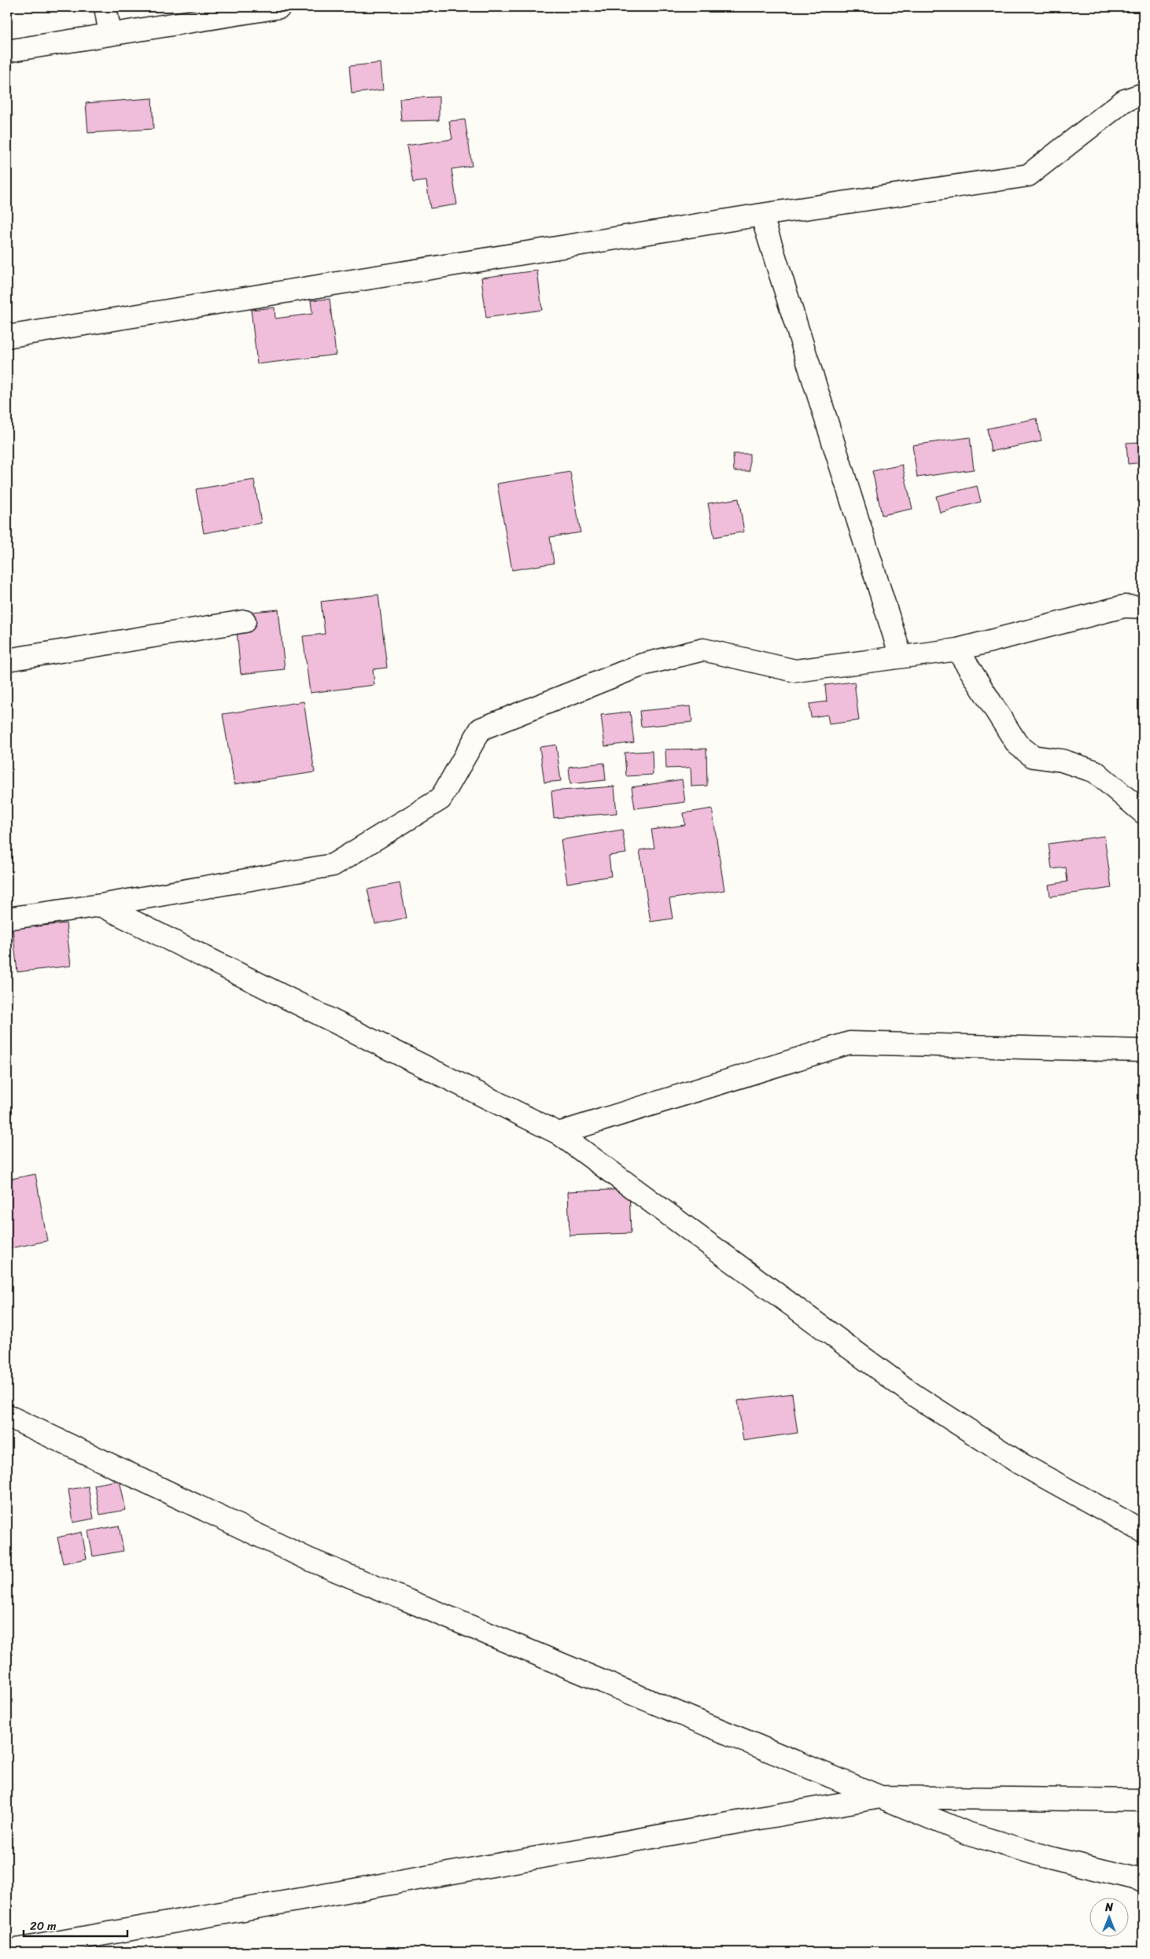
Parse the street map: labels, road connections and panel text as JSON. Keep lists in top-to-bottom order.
{
  "scale_bar": "20 m",
  "north": "top"
}
